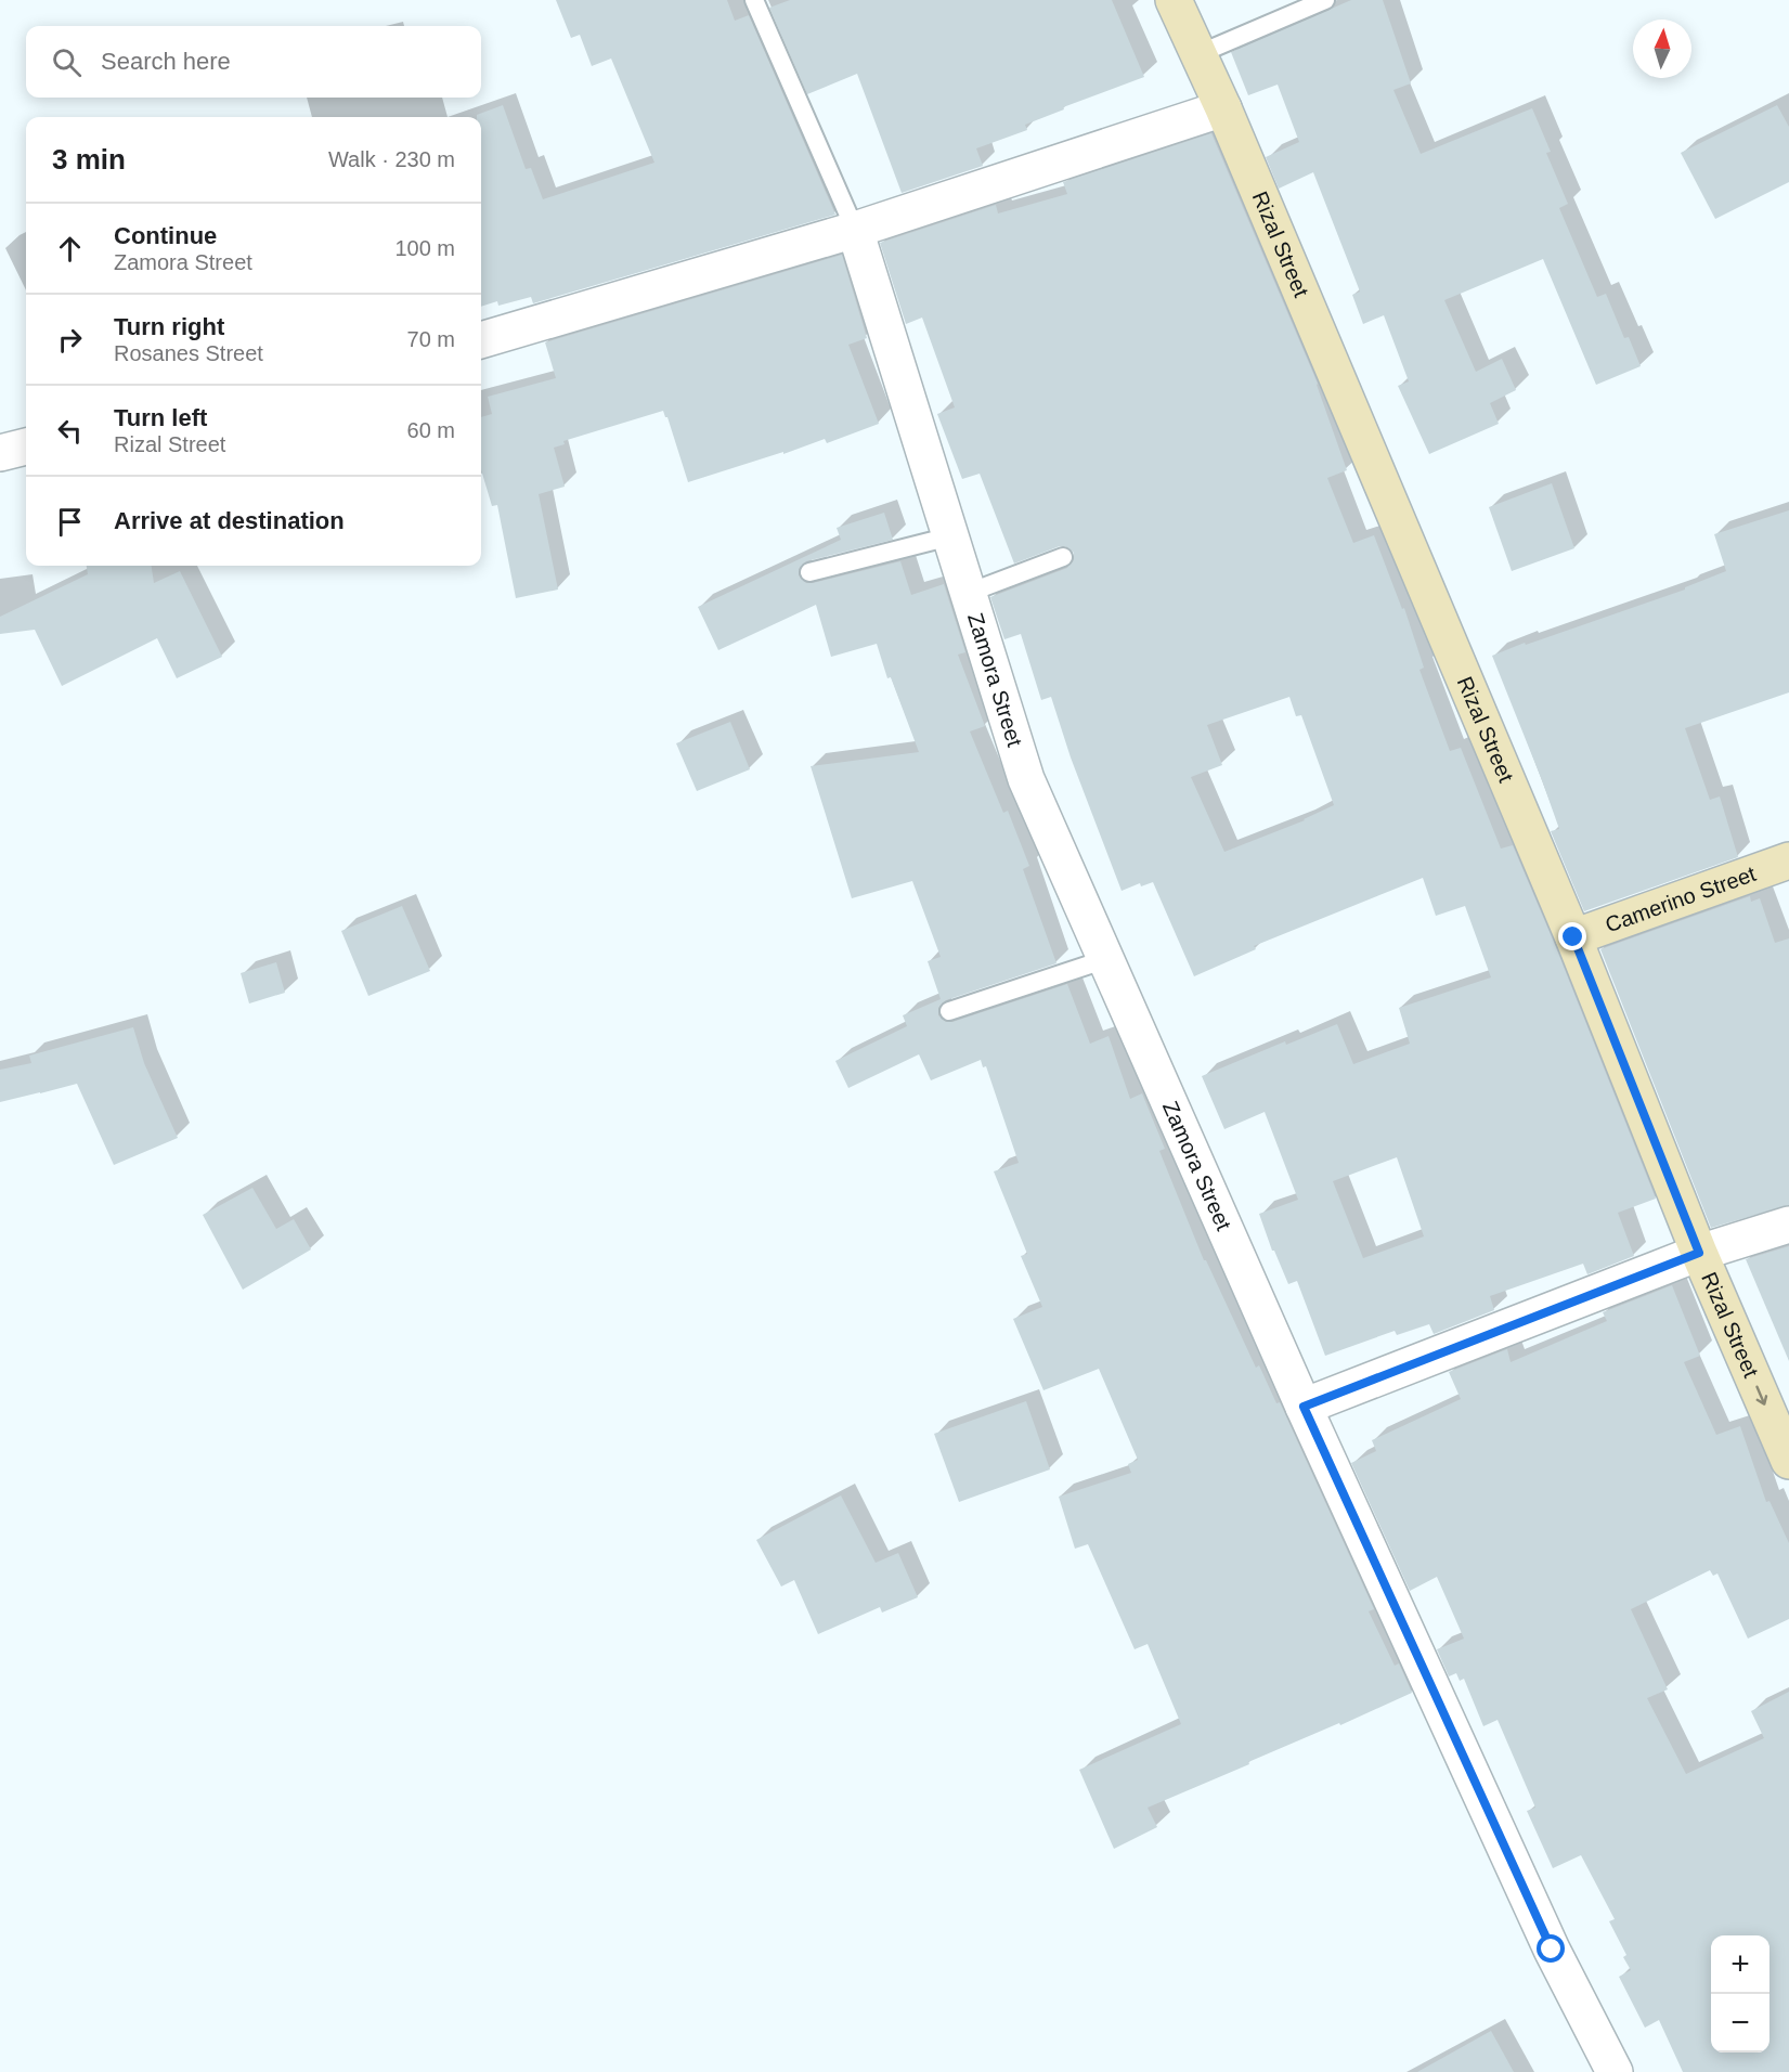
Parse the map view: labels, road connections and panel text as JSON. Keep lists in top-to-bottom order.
{
  "streets": {
    "street": ["Rizal Street", "Zamora Street", "Camerino Street"]
  },
  "crossings": [
    ["Rizal Street", "Camerino Street"]
  ],
  "north": "top",
  "page": {
    "search": "Search here",
    "heading": ["3 min", "Walk · 230 m"],
    "list": [
      ["Continue", "Zamora Street", "100 m"],
      ["Turn right", "Rosanes Street", "70 m"],
      ["Turn left", "Rizal Street", "60 m"],
      "Arrive at destination"
    ],
    "map_buttons": ["+", "−"]
  }
}
